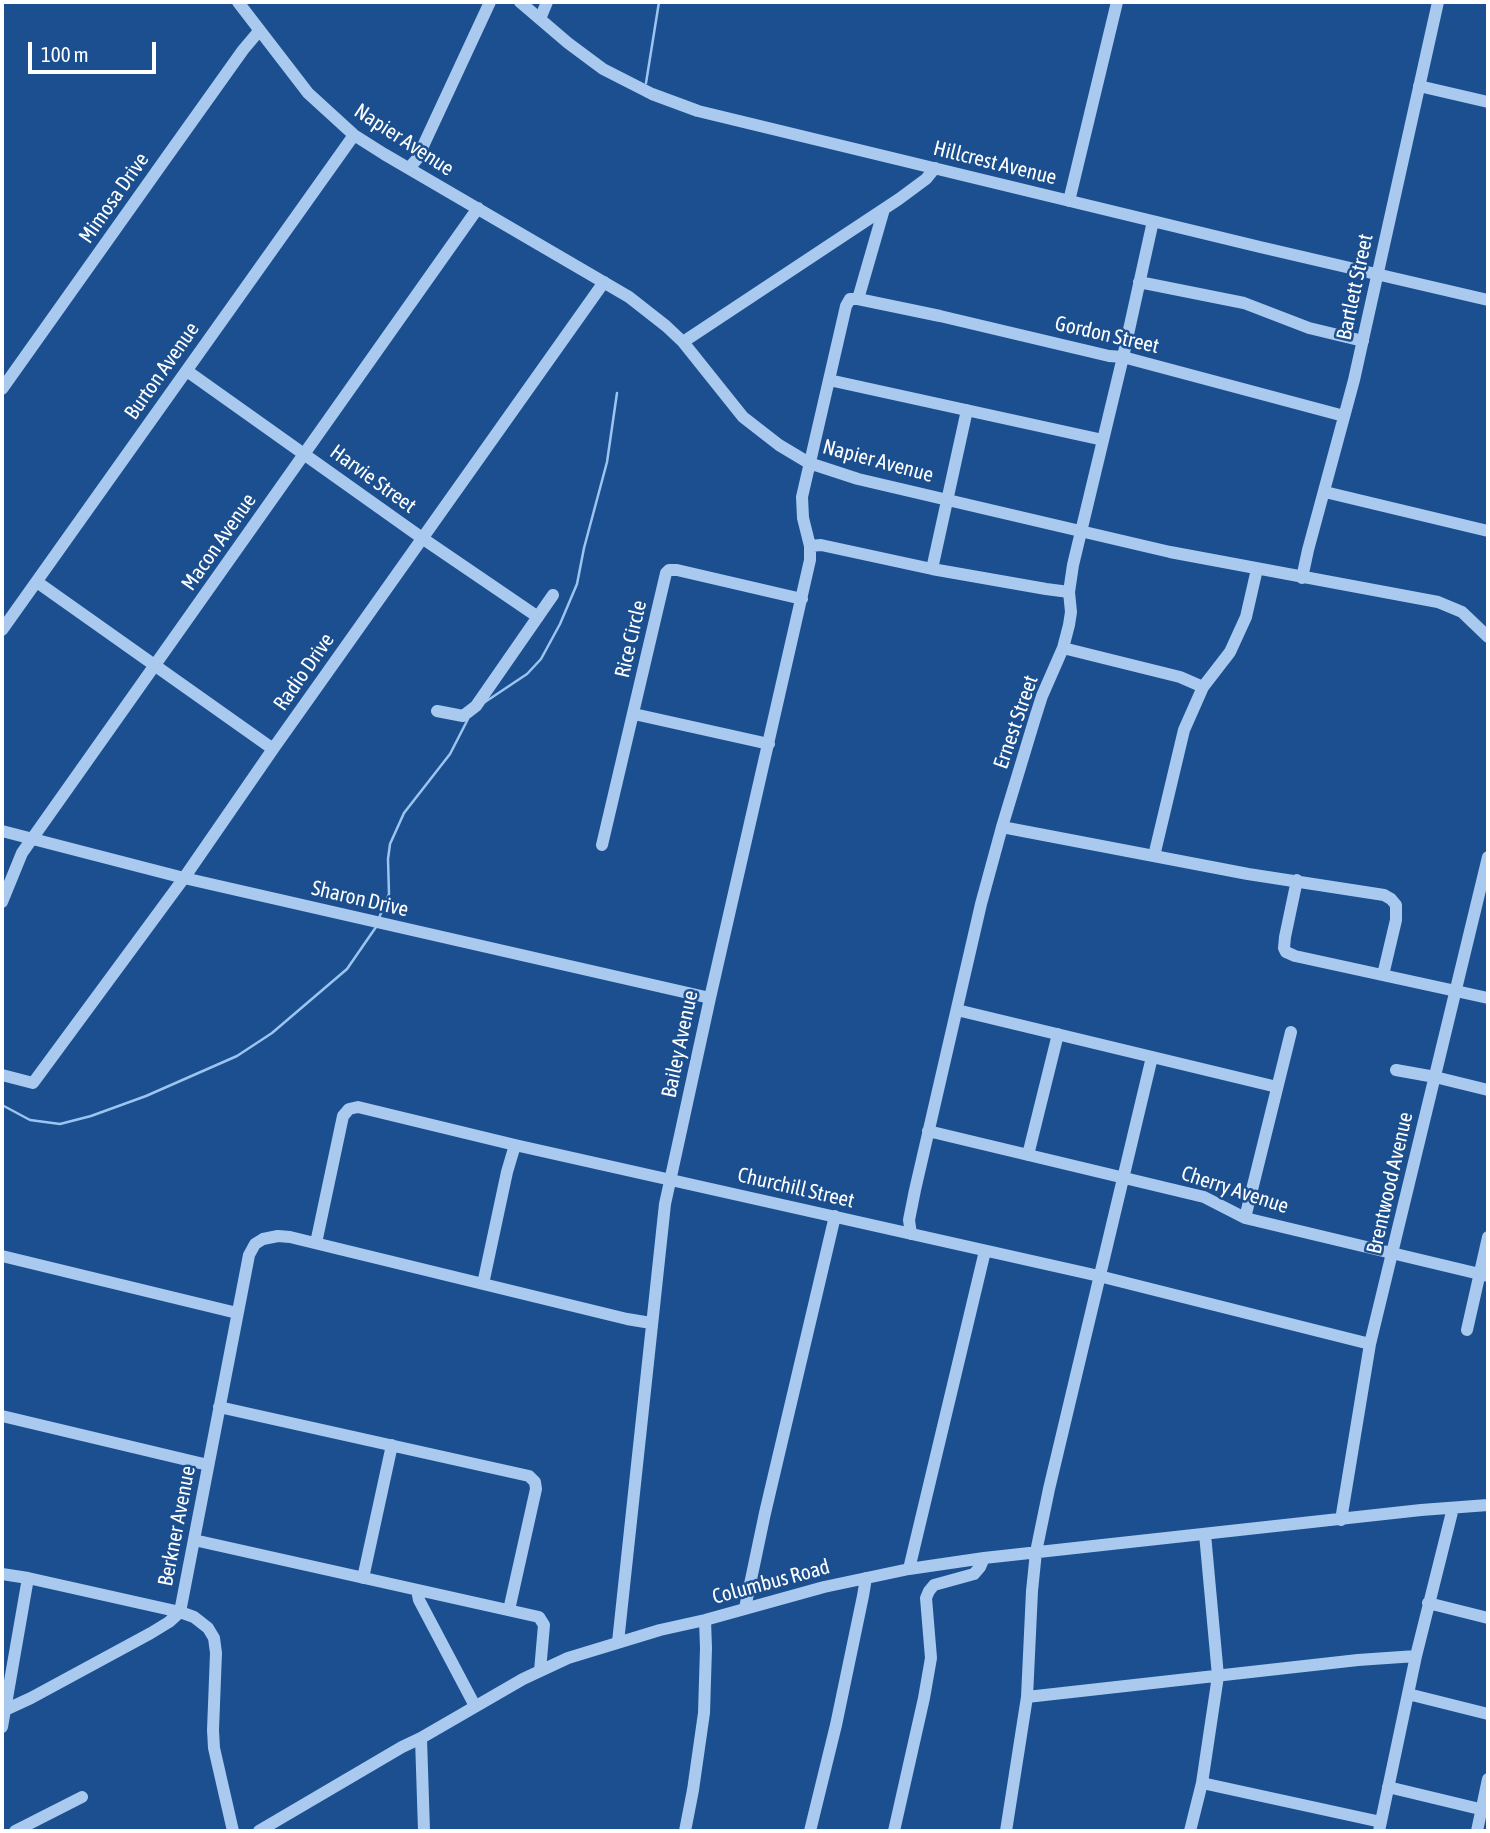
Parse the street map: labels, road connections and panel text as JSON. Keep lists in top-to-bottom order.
{
  "streets": {
    "street": [
      "Napier Avenue",
      "Hillcrest Avenue",
      "Mimosa Drive",
      "Bartlett Street",
      "Gordon Street",
      "Burton Avenue",
      "Harvie Street",
      "Macon Avenue",
      "Rice Circle",
      "Radio Drive",
      "Ernest Street",
      "Sharon Drive",
      "Bailey Avenue",
      "Brentwood Avenue",
      "Churchill Street",
      "Cherry Avenue",
      "Berkner Avenue",
      "Columbus Road"
    ]
  },
  "crossings": [
    ["Napier Avenue", "Mimosa Drive"],
    ["Napier Avenue", "Bartlett Street"],
    ["Napier Avenue", "Burton Avenue"],
    ["Napier Avenue", "Macon Avenue"],
    ["Napier Avenue", "Radio Drive"],
    ["Napier Avenue", "Ernest Street"],
    ["Napier Avenue", "Bailey Avenue"],
    ["Hillcrest Avenue", "Bartlett Street"],
    ["Hillcrest Avenue", "Ernest Street"],
    ["Bartlett Street", "Gordon Street"],
    ["Gordon Street", "Ernest Street"],
    ["Gordon Street", "Bailey Avenue"],
    ["Burton Avenue", "Harvie Street"],
    ["Harvie Street", "Macon Avenue"],
    ["Harvie Street", "Radio Drive"],
    ["Macon Avenue", "Sharon Drive"],
    ["Rice Circle", "Bailey Avenue"],
    ["Radio Drive", "Sharon Drive"],
    ["Ernest Street", "Churchill Street"],
    ["Ernest Street", "Cherry Avenue"],
    ["Sharon Drive", "Bailey Avenue"],
    ["Bailey Avenue", "Churchill Street"],
    ["Bailey Avenue", "Columbus Road"],
    ["Brentwood Avenue", "Churchill Street"],
    ["Brentwood Avenue", "Cherry Avenue"],
    ["Brentwood Avenue", "Columbus Road"],
    ["Churchill Street", "Berkner Avenue"]
  ],
  "scale_bar": "100 m"
}
